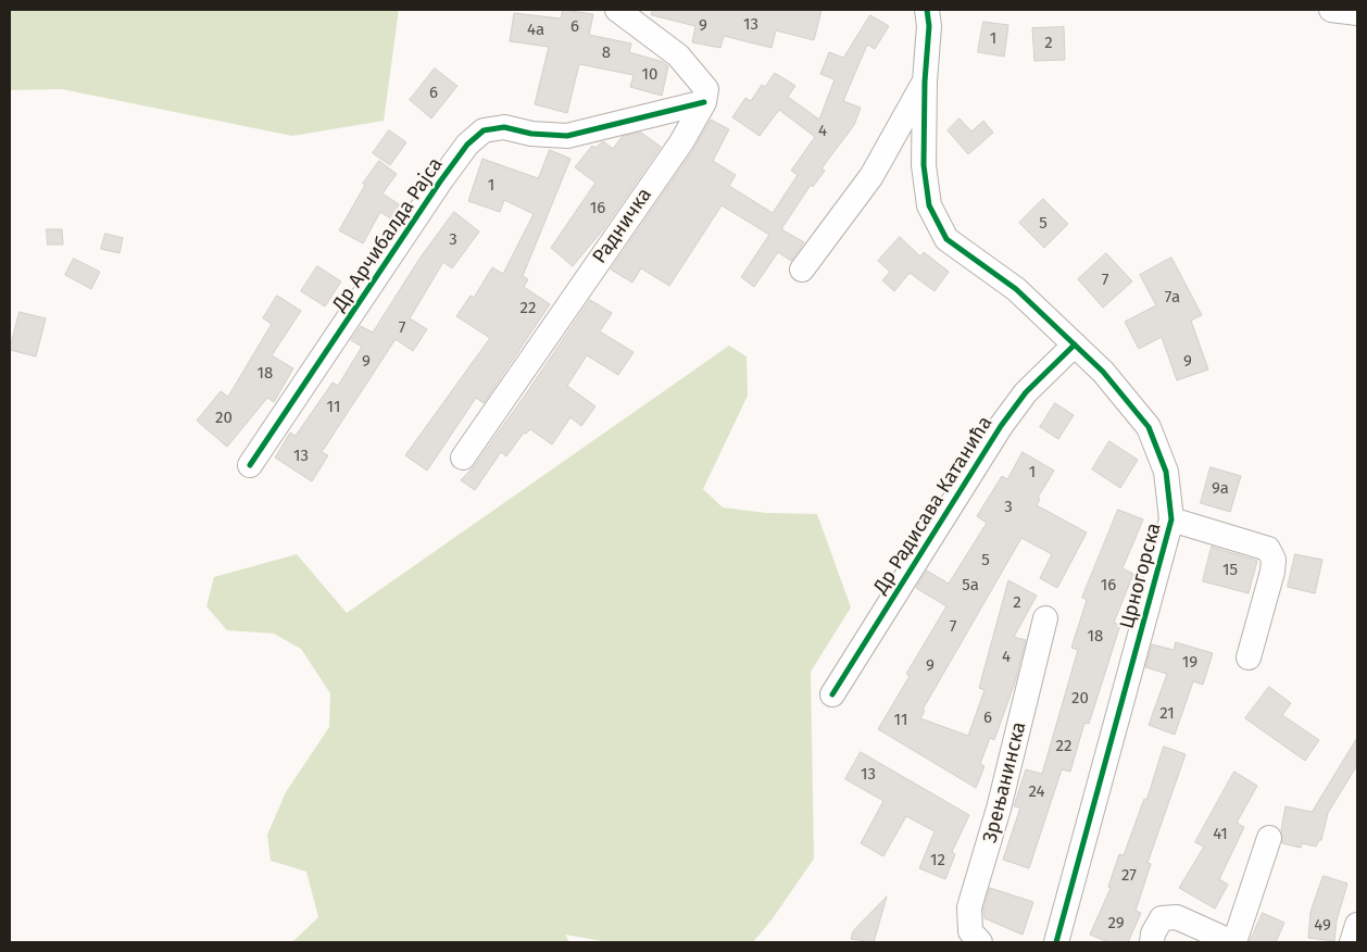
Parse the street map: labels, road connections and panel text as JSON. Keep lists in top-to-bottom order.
{
  "streets": {
    "street": [
      "Радничка",
      "Др Арчибалда Рајса",
      "Др Радисава Катанића",
      "Црногорска",
      "Зрењанинска"
    ]
  },
  "crossings": [
    ["Радничка", "Др Арчибалда Рајса"],
    ["Др Радисава Катанића", "Црногорска"]
  ],
  "house_numbers": [
    "13",
    "9",
    "6",
    "4a",
    "1",
    "2",
    "8",
    "10",
    "6",
    "4",
    "1",
    "16",
    "5",
    "3",
    "7",
    "7a",
    "22",
    "7",
    "9",
    "9",
    "18",
    "11",
    "20",
    "13",
    "1",
    "9a",
    "3",
    "5",
    "15",
    "5a",
    "16",
    "2",
    "7",
    "18",
    "4",
    "19",
    "9",
    "20",
    "21",
    "6",
    "11",
    "22",
    "13",
    "24",
    "41",
    "12",
    "27",
    "29",
    "49"
  ]
}
